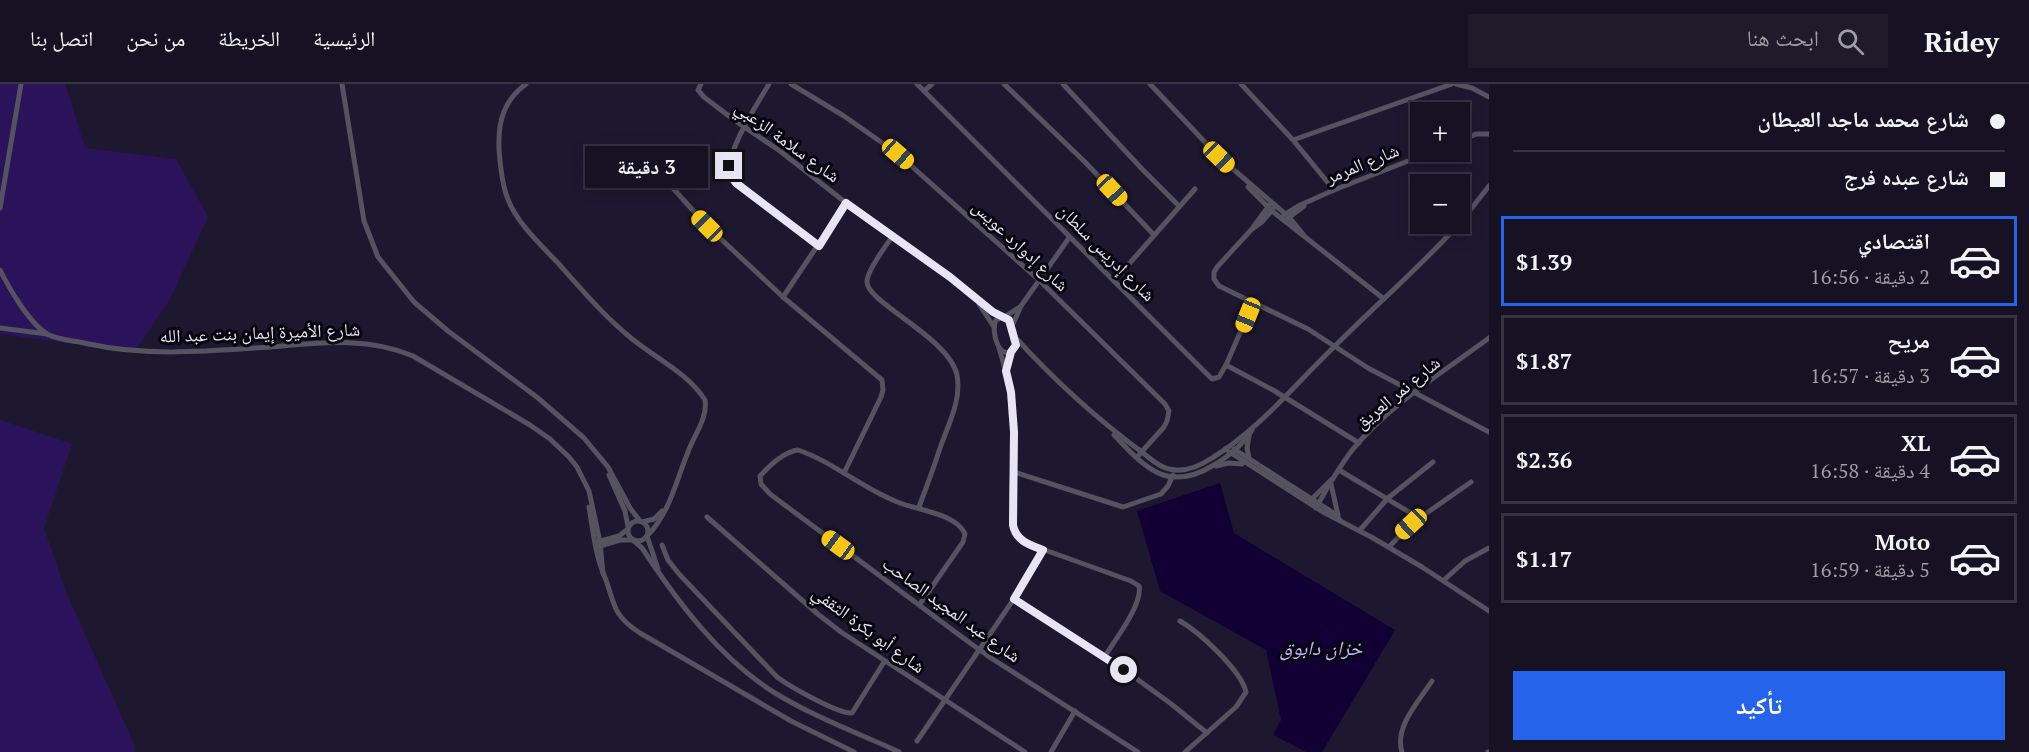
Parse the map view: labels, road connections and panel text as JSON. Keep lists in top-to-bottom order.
{
  "streets": {
    "street": [
      "شارع سلامة الزعبي",
      "شارع المرمر",
      "شارع إدوارد عويس",
      "شارع إدريس سلطان",
      "شارع الأميرة إيمان بنت عبد الله",
      "شارع نمر العريق",
      "شارع عبد المجيد الصاحب",
      "شارع أبو بكرة الثقفي"
    ]
  },
  "water": ["خزان دابوق"],
  "page": {
    "header": "Ridey",
    "search": "ابحث هنا",
    "nav": [
      "الرئيسية",
      "الخريطة",
      "من نحن",
      "اتصل بنا"
    ],
    "banner": ["شارع محمد ماجد العيطان", "شارع عبده فرج"],
    "map_buttons": ["+", "−"],
    "bubble": "3 دقيقة",
    "list": [
      {
        "name": "اقتصادي",
        "note": "2 دقيقة · 16:56",
        "value": "$1.39"
      },
      {
        "name": "مريح",
        "note": "3 دقيقة · 16:57",
        "value": "$1.87"
      },
      {
        "name": "XL",
        "note": "4 دقيقة · 16:58",
        "value": "$2.36"
      },
      {
        "name": "Moto",
        "note": "5 دقيقة · 16:59",
        "value": "$1.17"
      }
    ],
    "buttons": "تأكيد"
  }
}
